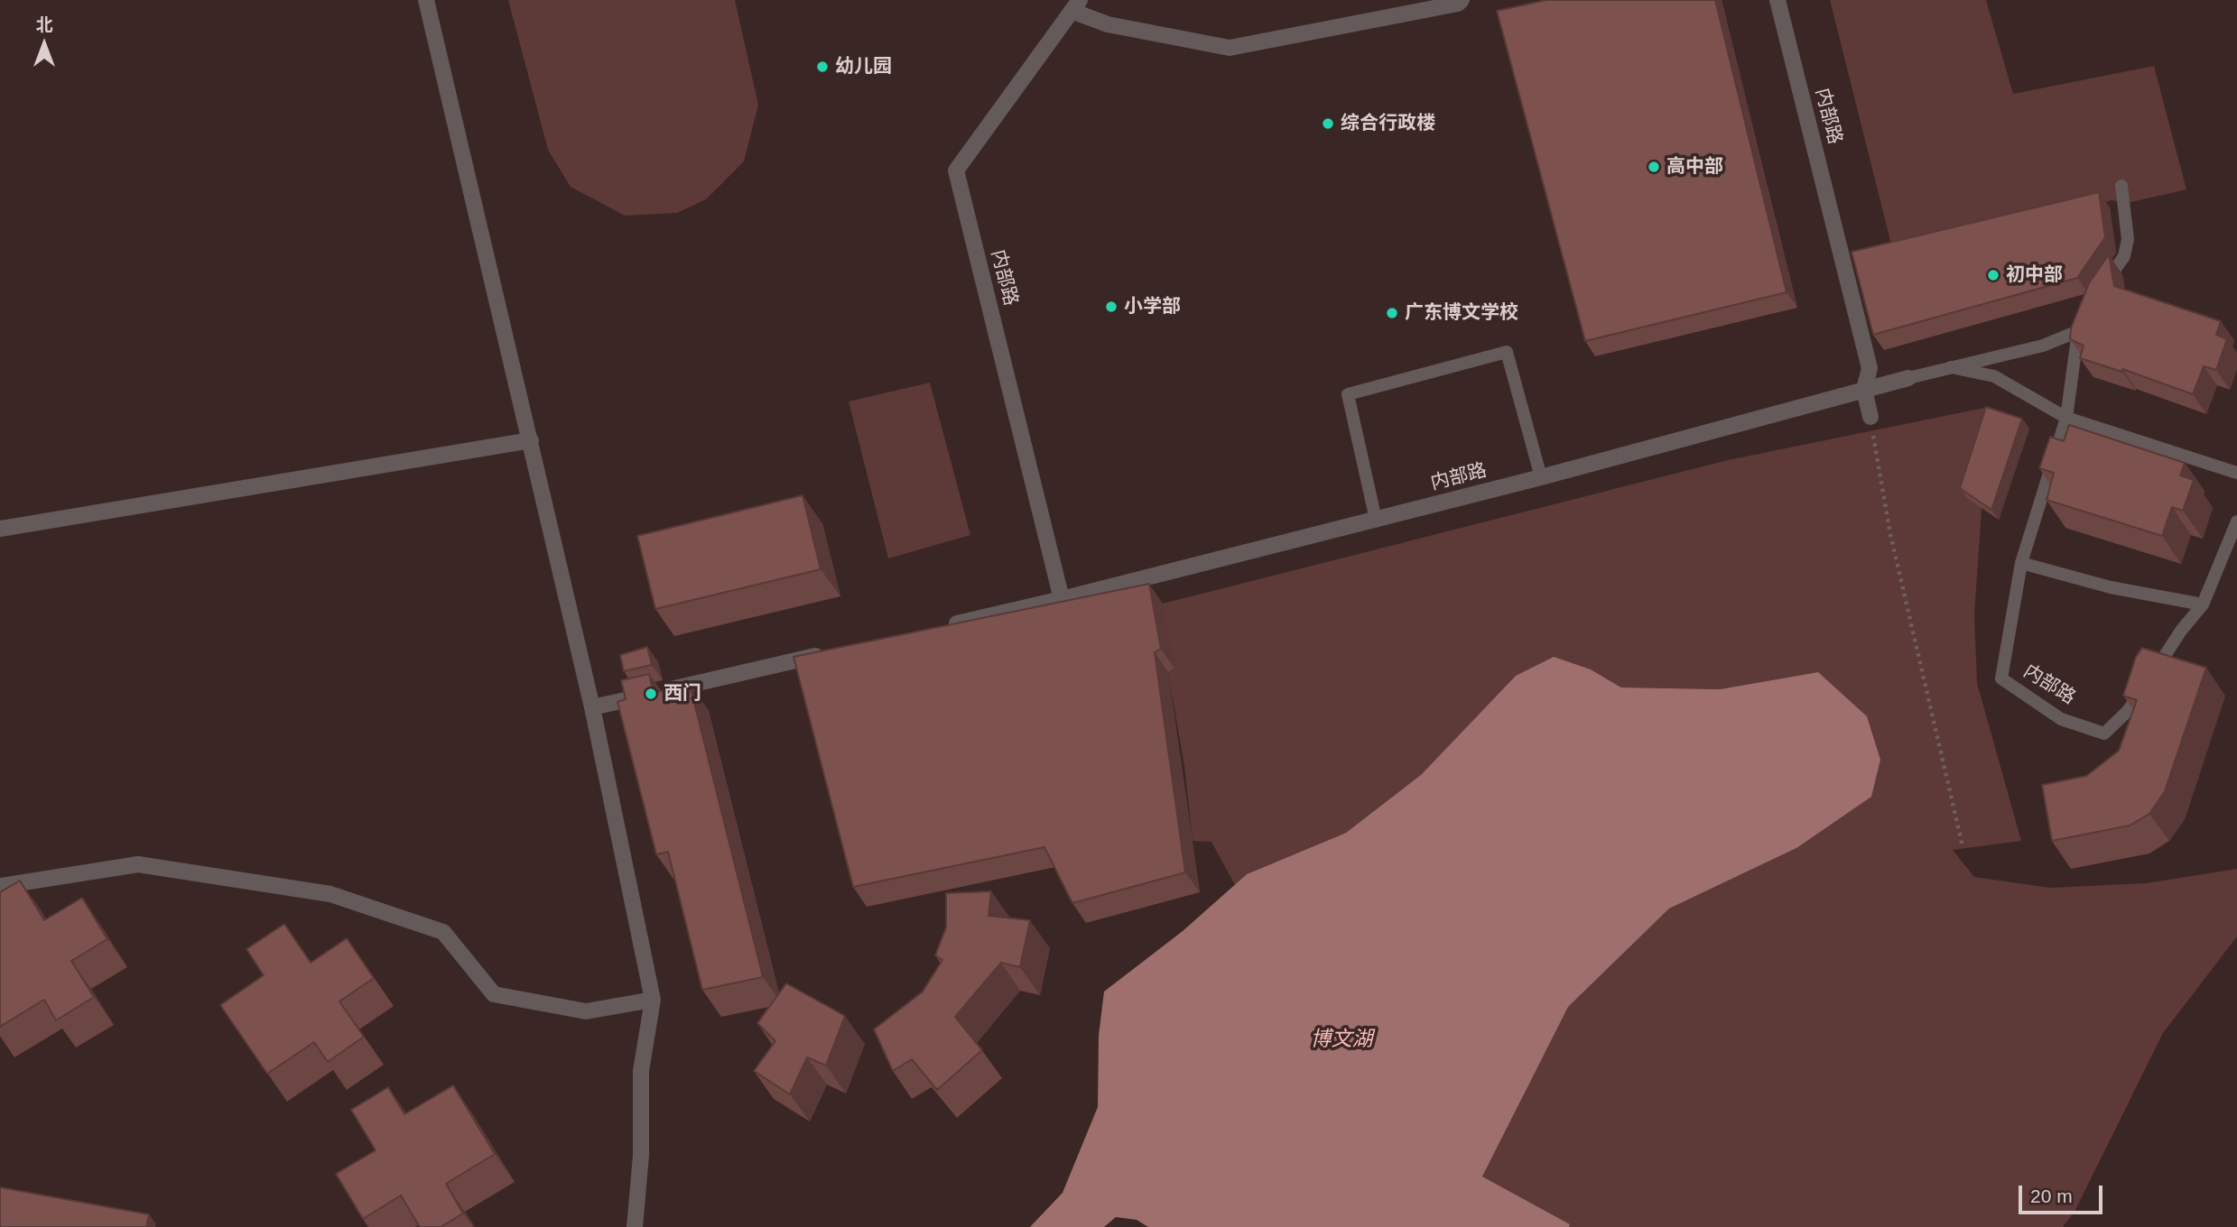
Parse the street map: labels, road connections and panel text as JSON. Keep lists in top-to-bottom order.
{
  "streets": {
    "street": ["内部路"]
  },
  "water": ["博文湖"],
  "places": [
    "幼儿园",
    "综合行政楼",
    "高中部",
    "初中部",
    "小学部",
    "广东博文学校",
    "西门"
  ],
  "scale_bar": "20 m",
  "north": "top"
}
